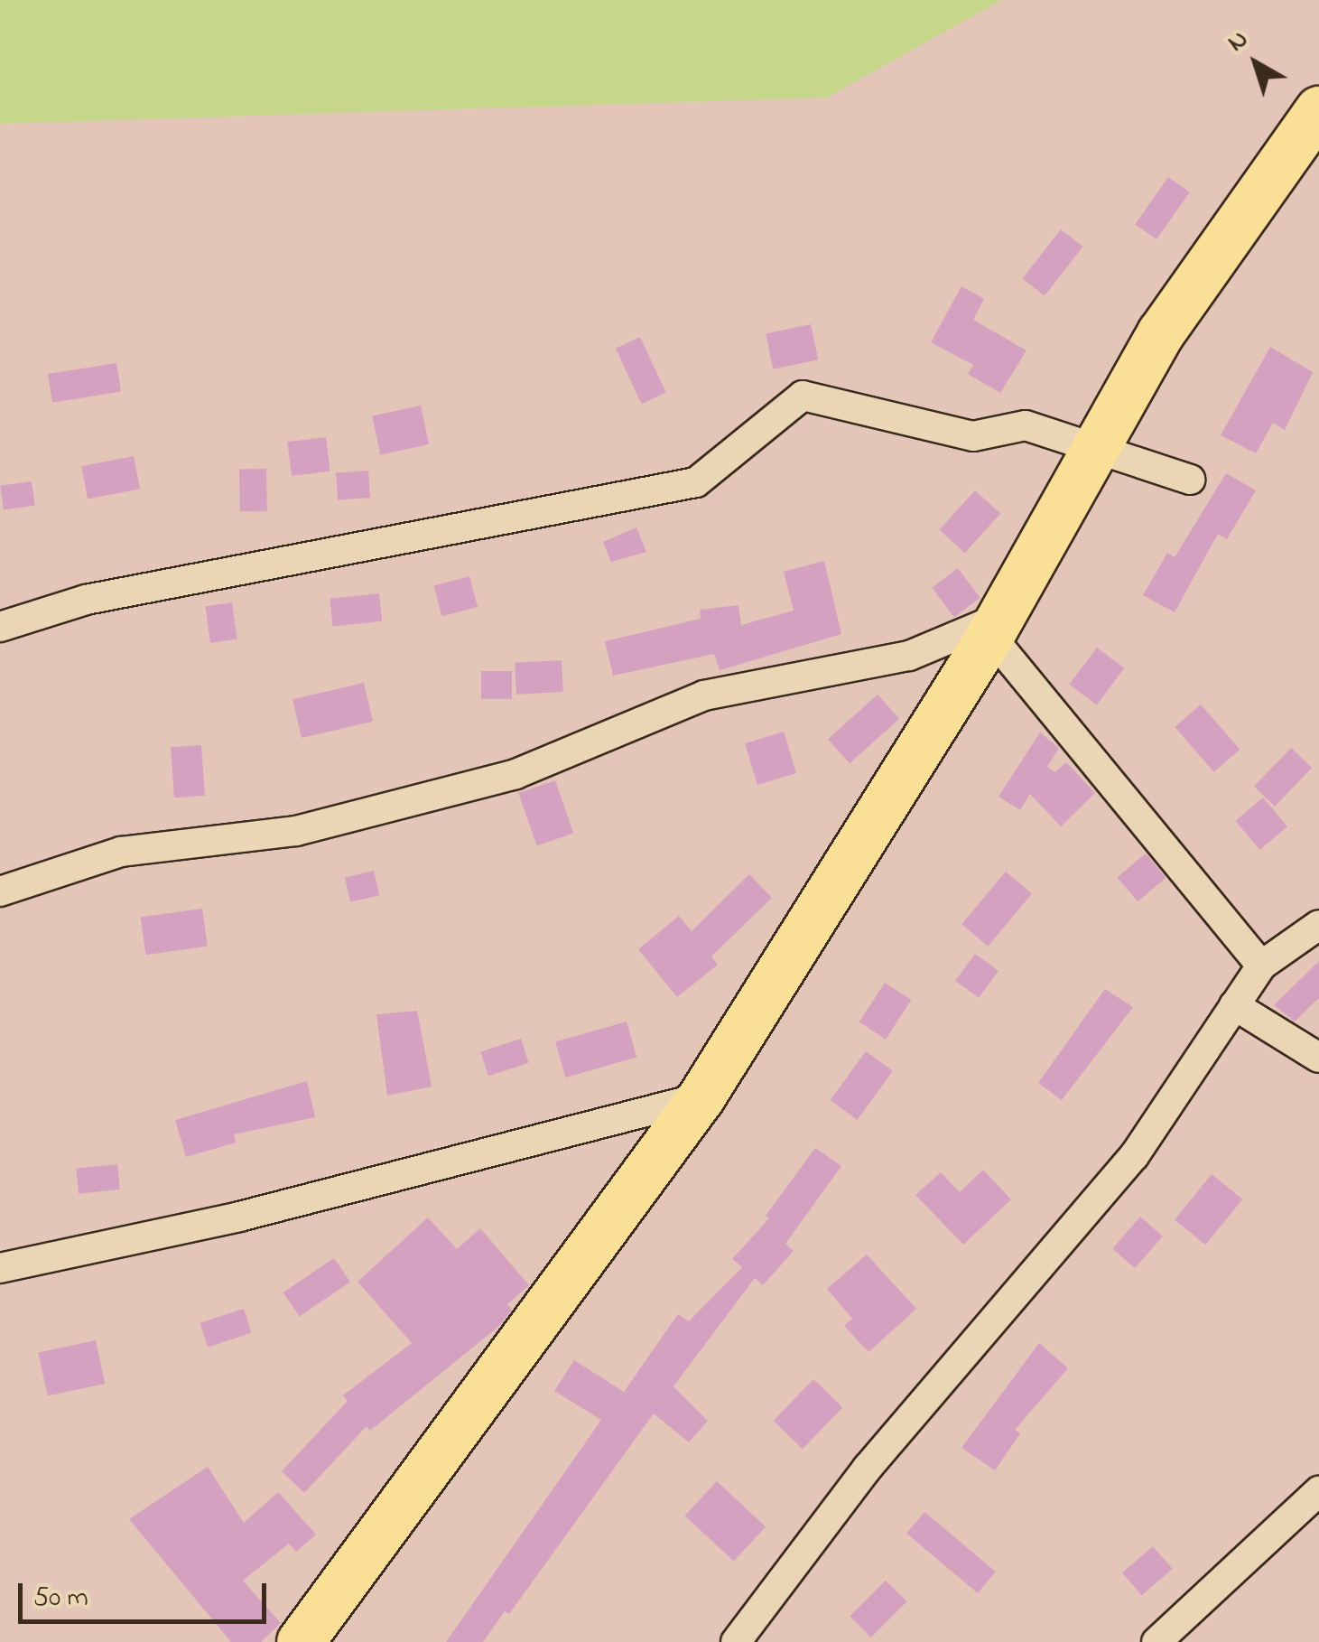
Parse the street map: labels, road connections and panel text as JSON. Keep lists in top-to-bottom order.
{
  "scale_bar": "50 m",
  "north": "top left"
}
